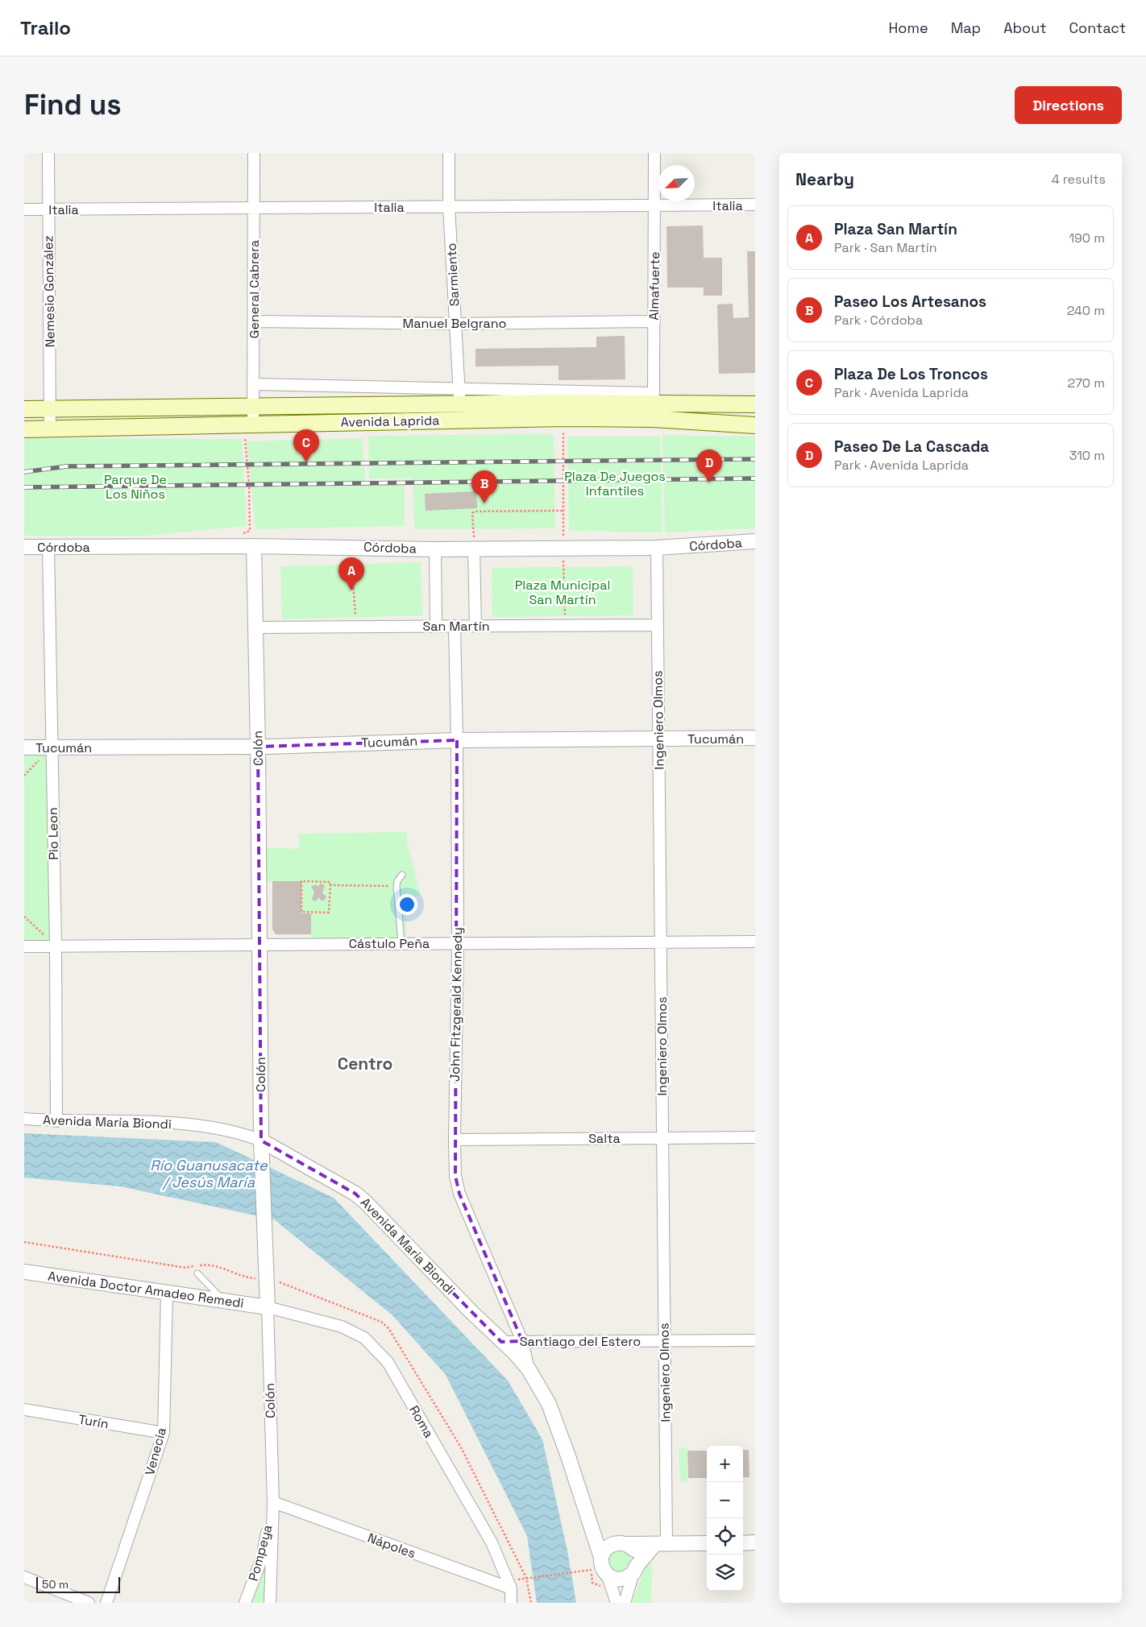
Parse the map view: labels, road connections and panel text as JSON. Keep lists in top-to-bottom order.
{
  "streets": {
    "main road": ["Avenida Laprida"],
    "street": [
      "Italia",
      "Sarmiento",
      "Almafuerte",
      "General Cabrera",
      "Nemesio González",
      "Manuel Belgrano",
      "Córdoba",
      "San Martín",
      "Ingeniero Olmos",
      "Tucumán",
      "Colón",
      "Pio Leon",
      "Cástulo Peña",
      "John Fitzgerald Kennedy",
      "Avenida María Biondi",
      "Salta",
      "Avenida Doctor Amadeo Remedi",
      "Santiago del Estero",
      "Turín",
      "Roma",
      "Venecia",
      "Nápoles",
      "Pompeya"
    ]
  },
  "crossings": [
    ["Italia", "Sarmiento"],
    ["Italia", "Almafuerte"],
    ["Italia", "General Cabrera"],
    ["Italia", "Nemesio González"],
    ["Sarmiento", "Manuel Belgrano"],
    ["Sarmiento", "Avenida Laprida"],
    ["Almafuerte", "Manuel Belgrano"],
    ["Almafuerte", "Avenida Laprida"],
    ["General Cabrera", "Manuel Belgrano"],
    ["General Cabrera", "Avenida Laprida"],
    ["Nemesio González", "Avenida Laprida"],
    ["Córdoba", "Ingeniero Olmos"],
    ["Córdoba", "Colón"],
    ["Córdoba", "Pio Leon"],
    ["San Martín", "Ingeniero Olmos"],
    ["San Martín", "Colón"],
    ["San Martín", "John Fitzgerald Kennedy"],
    ["Ingeniero Olmos", "Tucumán"],
    ["Ingeniero Olmos", "Cástulo Peña"],
    ["Ingeniero Olmos", "Salta"],
    ["Ingeniero Olmos", "Santiago del Estero"],
    ["Tucumán", "Colón"],
    ["Tucumán", "Pio Leon"],
    ["Tucumán", "John Fitzgerald Kennedy"],
    ["Colón", "Cástulo Peña"],
    ["Colón", "Avenida María Biondi"],
    ["Colón", "Avenida Doctor Amadeo Remedi"],
    ["Colón", "Roma"],
    ["Colón", "Nápoles"],
    ["Colón", "Pompeya"],
    ["Pio Leon", "Cástulo Peña"],
    ["Pio Leon", "Avenida María Biondi"],
    ["Cástulo Peña", "John Fitzgerald Kennedy"],
    ["John Fitzgerald Kennedy", "Avenida María Biondi"],
    ["John Fitzgerald Kennedy", "Salta"],
    ["John Fitzgerald Kennedy", "Santiago del Estero"],
    ["Avenida María Biondi", "Santiago del Estero"],
    ["Avenida Doctor Amadeo Remedi", "Roma"],
    ["Avenida Doctor Amadeo Remedi", "Venecia"],
    ["Turín", "Venecia"],
    ["Roma", "Nápoles"],
    ["Nápoles", "Pompeya"]
  ],
  "districts": ["Centro"],
  "water": ["Río Guanusacate / Jesús María"],
  "parks": ["Plaza De Juegos Infantiles", "Parque De Los Niños", "Plaza Municipal San Martín"],
  "scale_bar": "50 m",
  "north": "bottom left",
  "page": {
    "header": "Trailo",
    "nav": [
      "Home",
      "Map",
      "About",
      "Contact"
    ],
    "buttons": "Directions",
    "title": "Find us",
    "heading": ["Nearby", "4 results"],
    "list": [
      {
        "mark": "A",
        "name": "Plaza San Martín",
        "note": "Park · San Martín",
        "value": "190 m"
      },
      {
        "mark": "B",
        "name": "Paseo Los Artesanos",
        "note": "Park · Córdoba",
        "value": "240 m"
      },
      {
        "mark": "C",
        "name": "Plaza De Los Troncos",
        "note": "Park · Avenida Laprida",
        "value": "270 m"
      },
      {
        "mark": "D",
        "name": "Paseo De La Cascada",
        "note": "Park · Avenida Laprida",
        "value": "310 m"
      }
    ],
    "pins": [
      "C",
      "D",
      "B",
      "A"
    ],
    "map_buttons": ["+", "−"],
    "scale": "50 m"
  }
}
